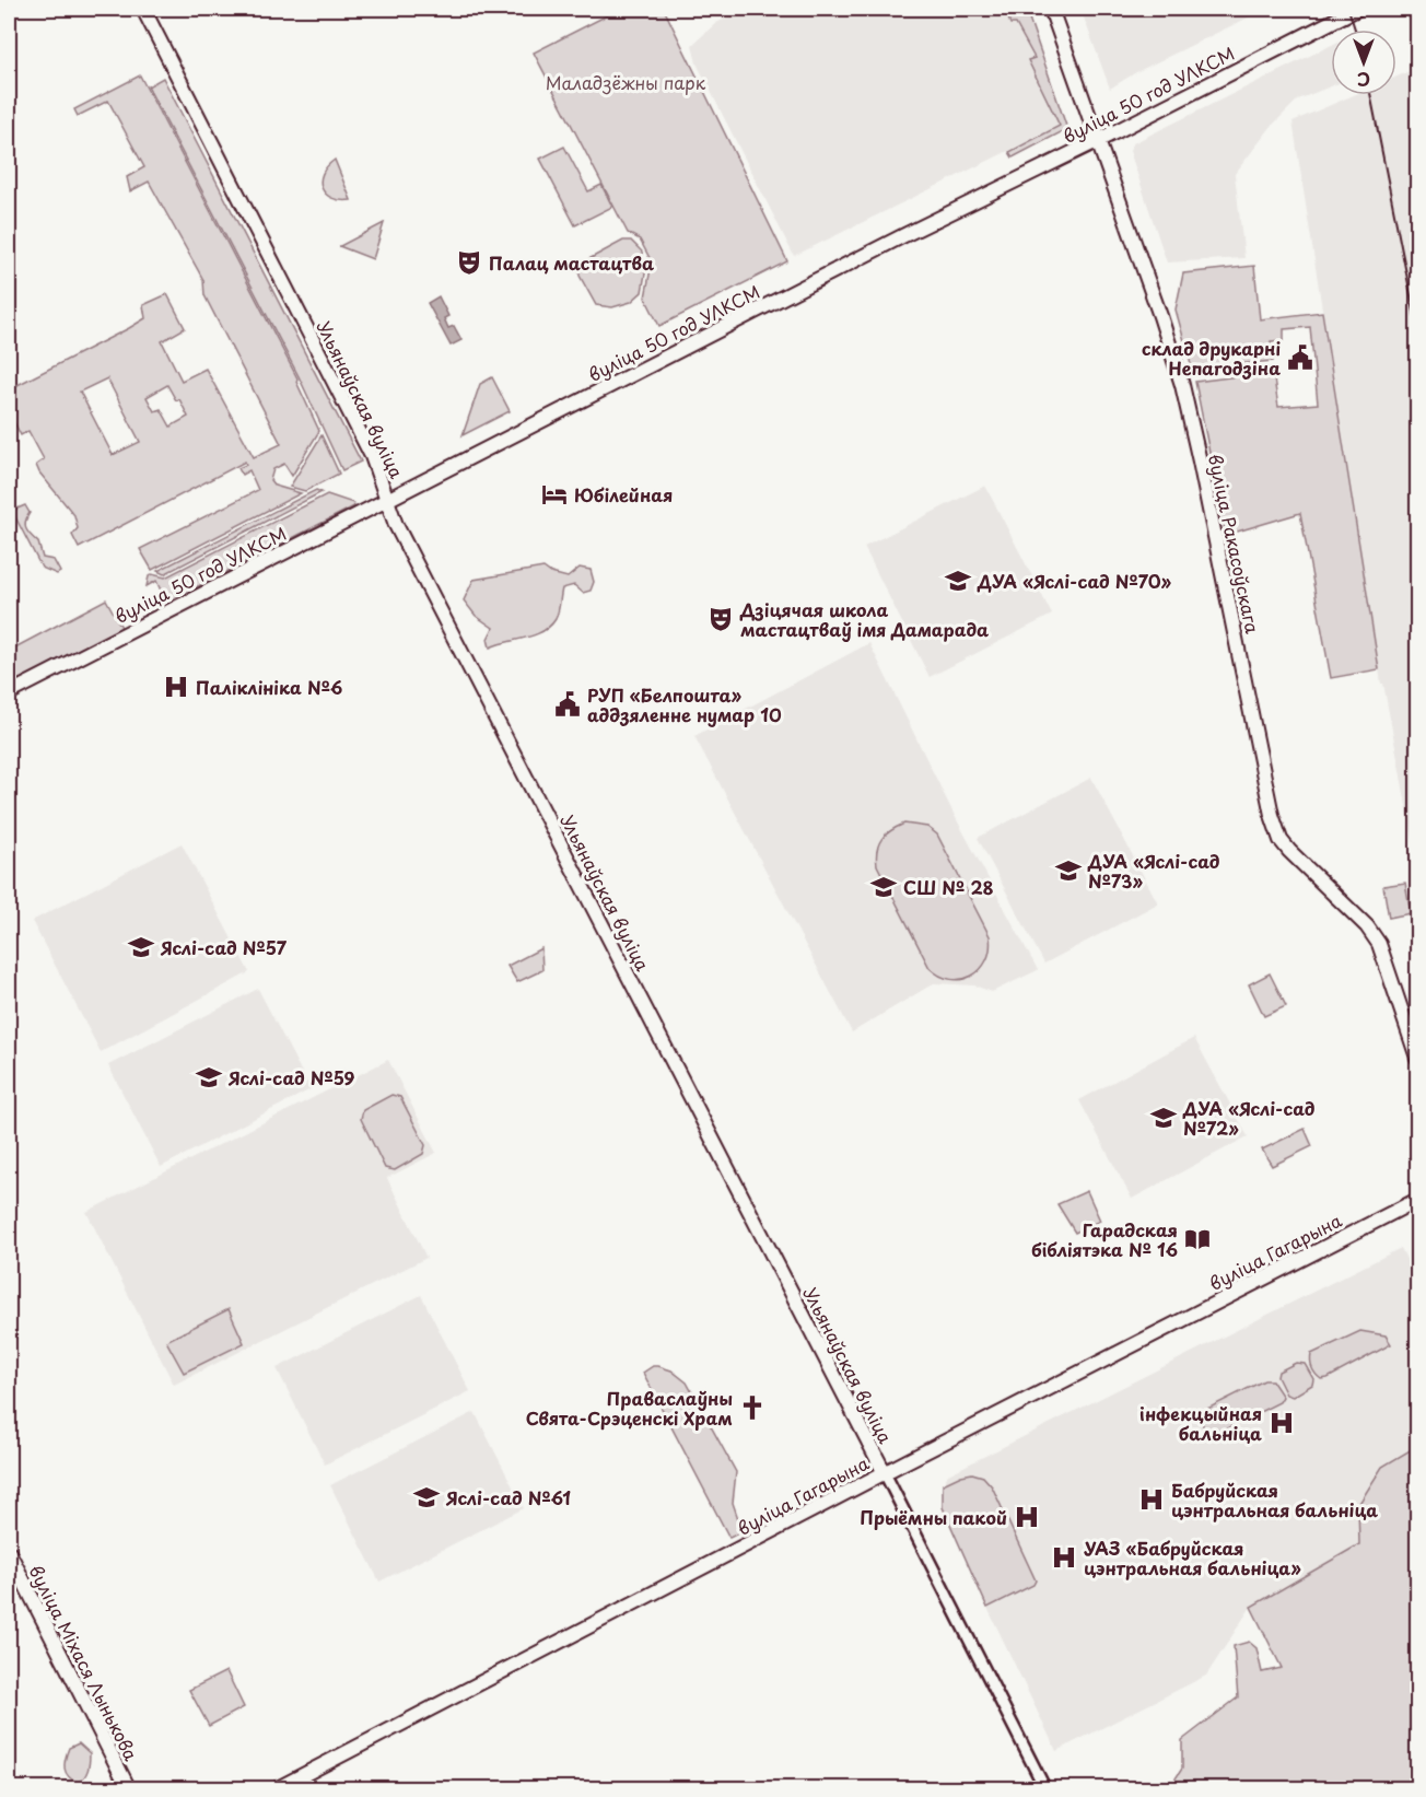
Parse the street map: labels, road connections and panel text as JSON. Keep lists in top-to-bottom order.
{
  "streets": {
    "main road": [
      "вуліца 50 год УЛКСМ",
      "Ульянаўская вуліца",
      "вуліца Ракасоўскага",
      "вуліца Гагарына",
      "вуліца Міхася Лынькова"
    ]
  },
  "crossings": [
    ["вуліца 50 год УЛКСМ", "Ульянаўская вуліца"],
    ["вуліца 50 год УЛКСМ", "вуліца Ракасоўскага"],
    ["Ульянаўская вуліца", "вуліца Гагарына"]
  ],
  "parks": ["Маладзёжны парк"],
  "places": {
    "theatre": ["Палац мастацтва", "Дзіцячая школа мастацтваў імя Дамарада"],
    "public building": ["склад друкарні Непагодзіна", "РУП «Белпошта» аддзяленне нумар 10"],
    "hotel": ["Юбілейная"],
    "school or university": [
      "ДУА «Яслі-сад №70»",
      "ДУА «Яслі-сад №73»",
      "СШ № 28",
      "Яслі-сад №57",
      "Яслі-сад №59",
      "ДУА «Яслі-сад №72»",
      "Яслі-сад №61"
    ],
    "hospital": [
      "Паліклініка №6",
      "інфекцыйная бальніца",
      "Бабруйская цэнтральная бальніца",
      "Прыёмны пакой",
      "УАЗ «Бабруйская цэнтральная бальніца»"
    ],
    "library": ["Гарадская бібліятэка № 16"],
    "church": ["Праваслаўны Свята-Срэценскі Храм"]
  },
  "north": "bottom"
}
